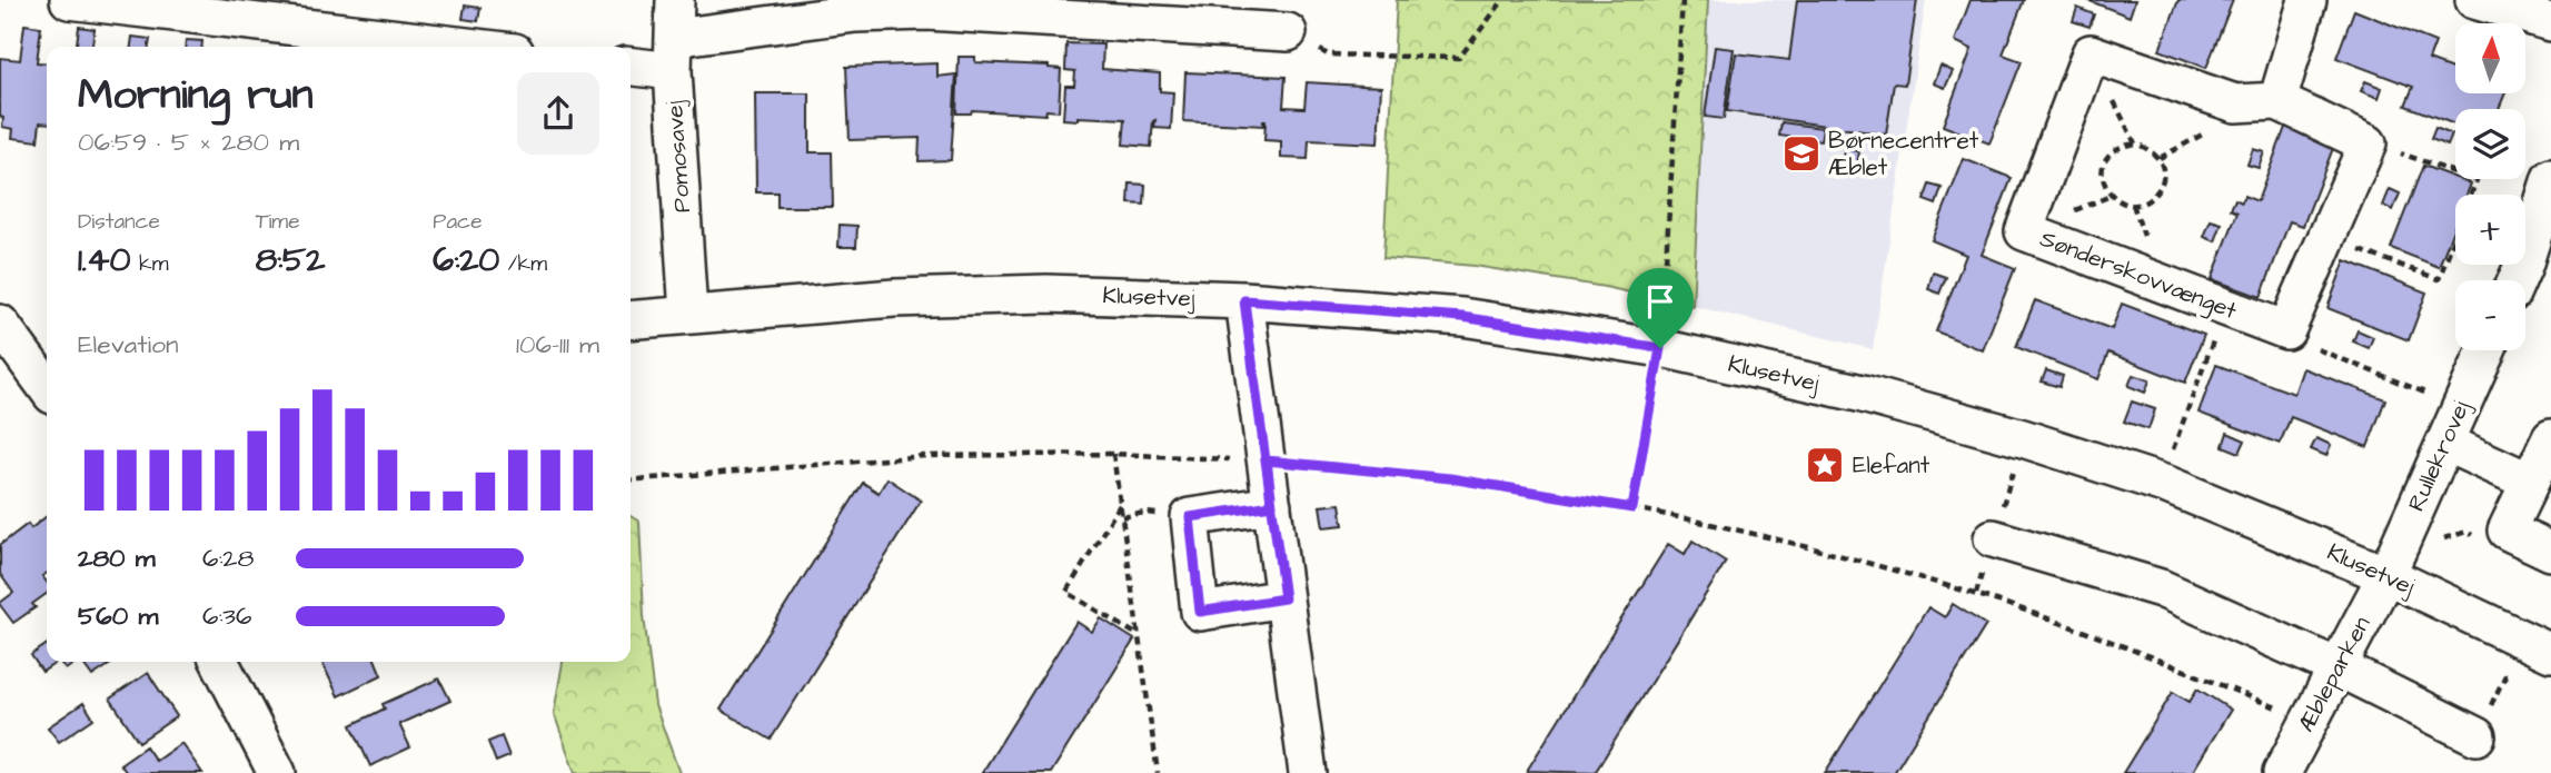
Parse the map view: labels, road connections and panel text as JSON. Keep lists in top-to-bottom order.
{
  "streets": {
    "street": [
      "Pomosavej",
      "Sønderskovvænget",
      "Klusetvej",
      "Rullekrovej",
      "Æbleparken"
    ]
  },
  "crossings": [
    ["Pomosavej", "Klusetvej"],
    ["Klusetvej", "Rullekrovej"],
    ["Klusetvej", "Æbleparken"],
    ["Rullekrovej", "Æbleparken"]
  ],
  "places": {
    "school or university": ["Børnecentret Æblet"],
    "place": ["Elefant"]
  },
  "north": "top",
  "page": {
    "map_buttons": ["+", "−"],
    "heading": ["Morning run", "06:59 · 5 × 280 m"],
    "stats": [
      ["Distance", "1.40 km"],
      ["Time", "8:52"],
      ["Pace", "6:20 /km"]
    ],
    "chart": ["Elevation", "106–111 m"],
    "list": [
      {
        "name": "280 m",
        "note": "6:28"
      },
      {
        "name": "560 m",
        "note": "6:36"
      }
    ]
  }
}
